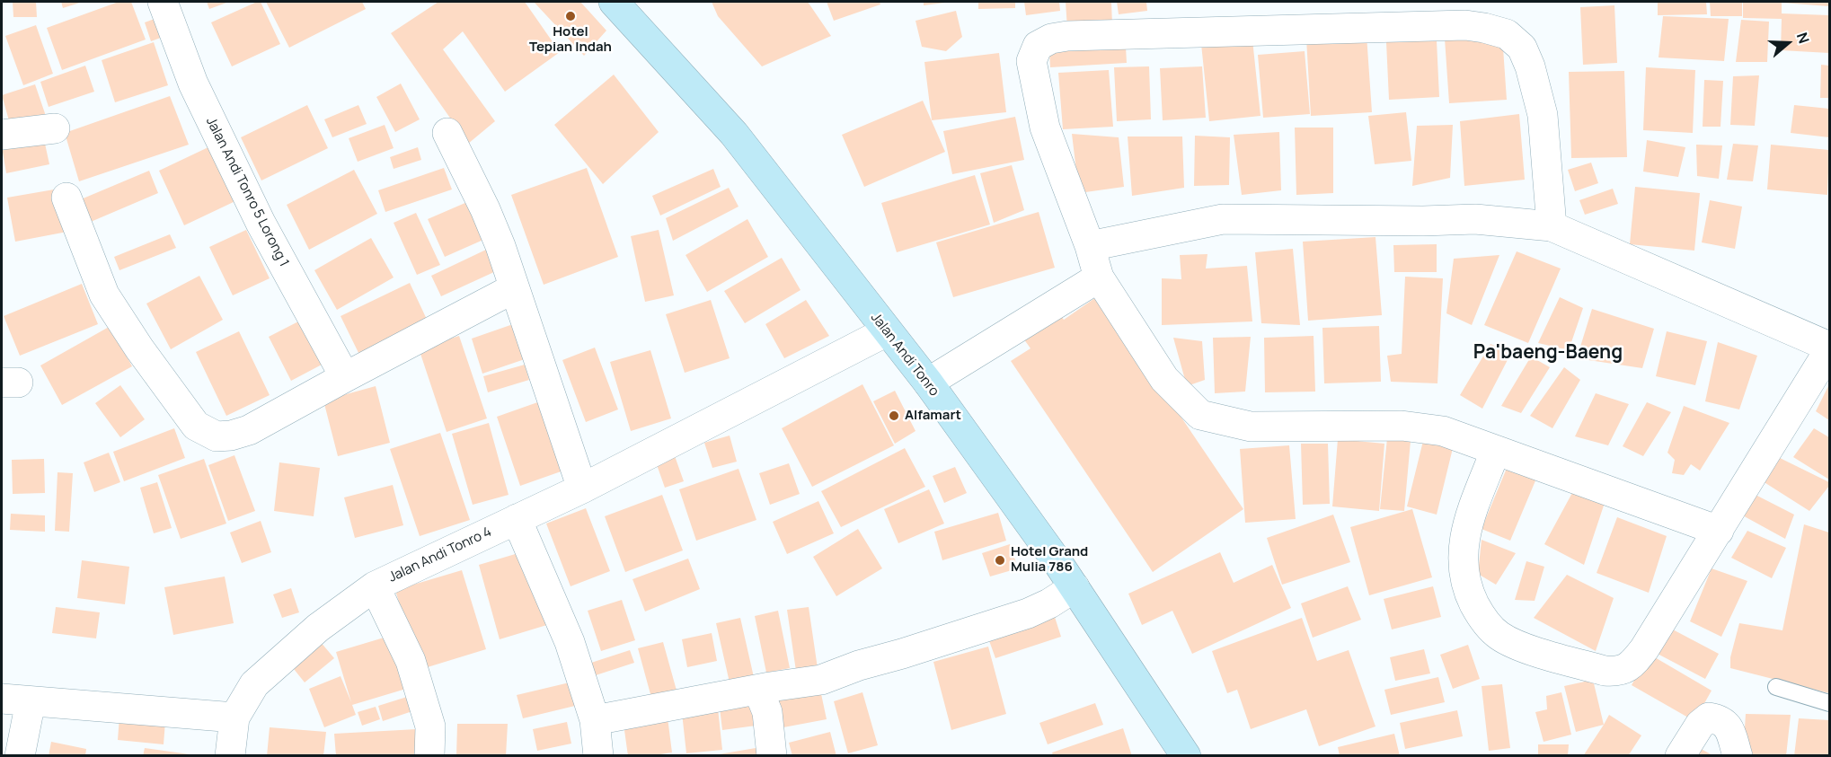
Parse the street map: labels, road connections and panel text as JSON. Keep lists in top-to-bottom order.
{
  "streets": {
    "main road": ["Jalan Andi Tonro"],
    "street": ["Jalan Andi Tonro 5 Lorong 1", "Jalan Andi Tonro 4"]
  },
  "crossings": [
    ["Jalan Andi Tonro", "Jalan Andi Tonro 4"]
  ],
  "districts": ["Pa'baeng-Baeng"],
  "places": ["Hotel Tepian Indah", "Alfamart", "Hotel Grand Mulia 786"],
  "north": "right"
}
